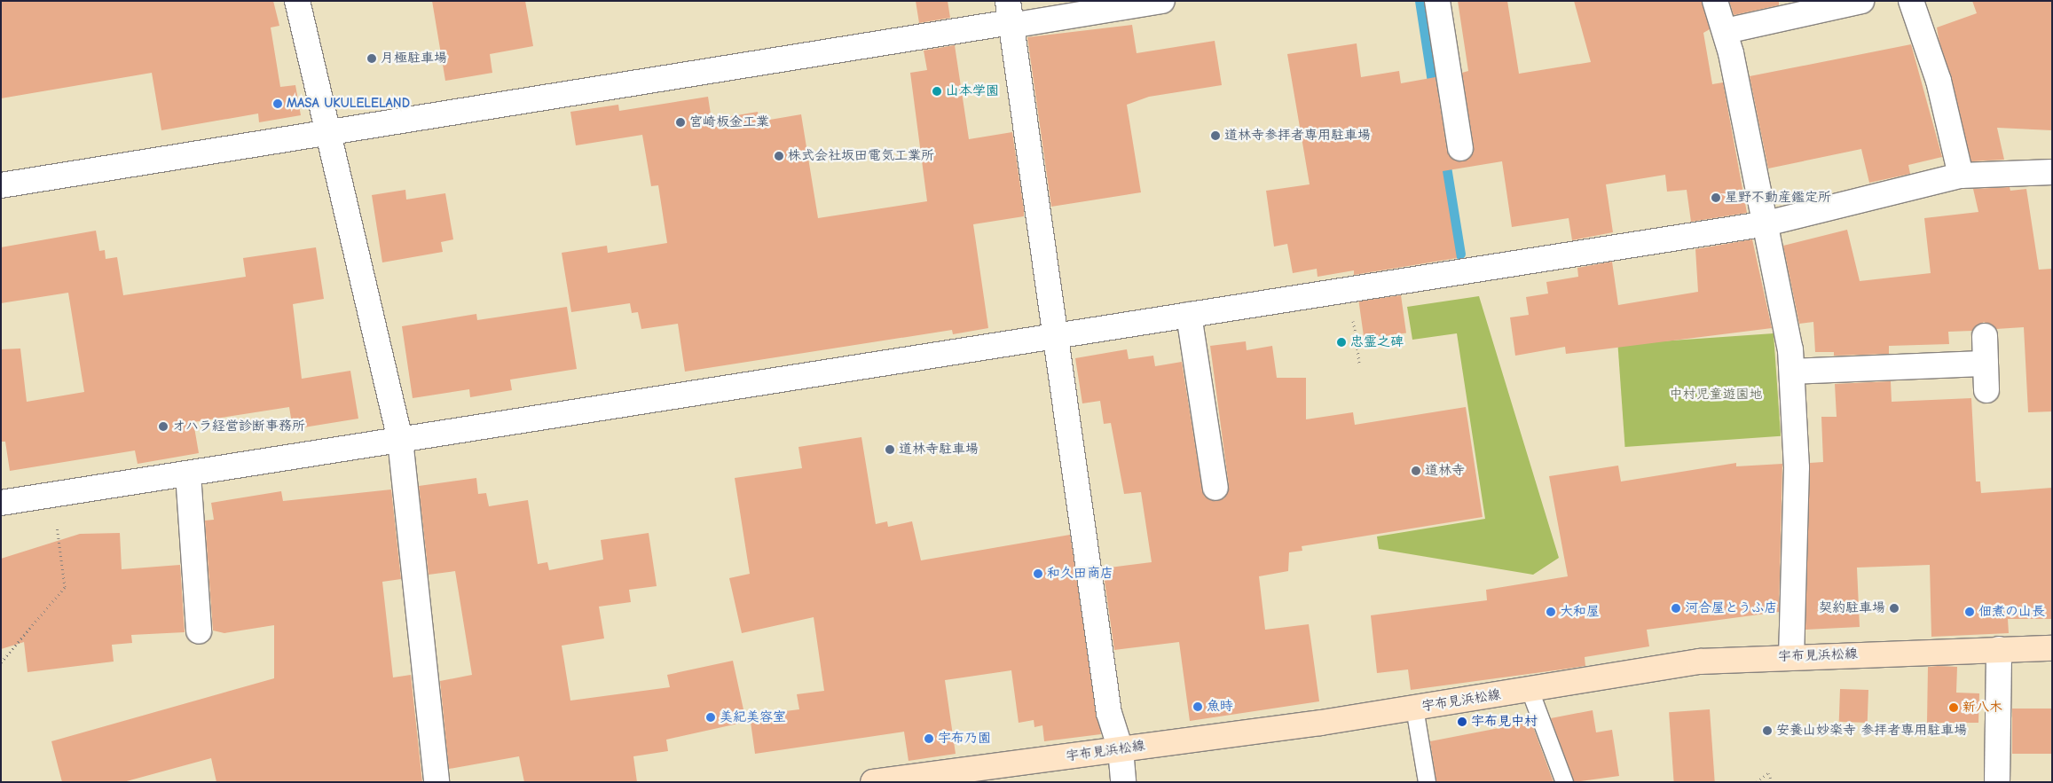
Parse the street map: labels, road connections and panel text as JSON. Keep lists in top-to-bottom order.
{
  "streets": {
    "main road": ["宇布見浜松線"]
  },
  "parks": ["中村児童遊園地"],
  "places": [
    "月極駐車場",
    "山本学園",
    "MASA UKULELELAND",
    "宮崎板金工業",
    "道林寺参拝者専用駐車場",
    "株式会社坂田電気工業所",
    "星野不動産鑑定所",
    "忠霊之碑",
    "オハラ経営診断事務所",
    "道林寺駐車場",
    "道林寺",
    "和久田商店",
    "河合屋とうふ店",
    "契約駐車場",
    "大和屋",
    "佃煮の山長",
    "魚時",
    "新八木",
    "美紀美容室",
    "宇布見中村",
    "安養山妙楽寺 参拝者専用駐車場",
    "宇布乃園"
  ]
}
